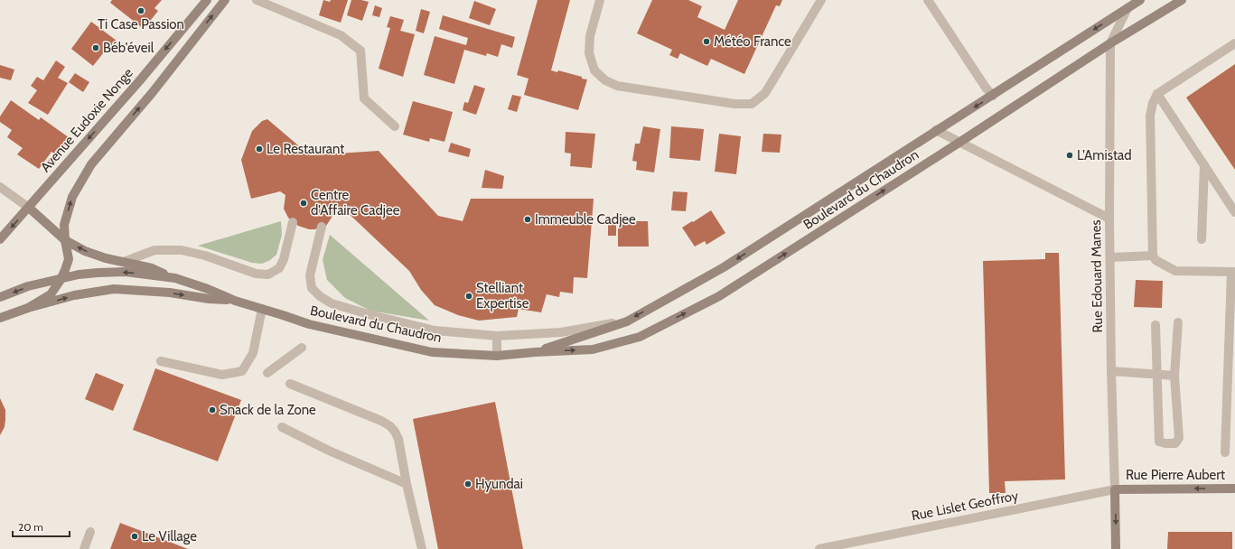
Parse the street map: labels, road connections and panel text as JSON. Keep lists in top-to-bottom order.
{
  "streets": {
    "main road": [
      "Avenue Eudoxie Nonge",
      "Boulevard du Chaudron",
      "Rue Edouard Manes",
      "Rue Pierre Aubert"
    ],
    "street": ["Rue Lislet Geoffroy"]
  },
  "crossings": [
    ["Boulevard du Chaudron", "Rue Edouard Manes"],
    ["Rue Edouard Manes", "Rue Pierre Aubert"],
    ["Rue Edouard Manes", "Rue Lislet Geoffroy"],
    ["Rue Pierre Aubert", "Rue Lislet Geoffroy"]
  ],
  "one_way": ["Rue Pierre Aubert"],
  "places": [
    "Ti Case Passion",
    "Météo France",
    "Béb'éveil",
    "Le Restaurant",
    "L'Amistad",
    "Centre d'Affaire Cadjee",
    "Immeuble Cadjee",
    "Stelliant Expertise",
    "Snack de la Zone",
    "Hyundai",
    "Le Village"
  ],
  "scale_bar": "20 m"
}
